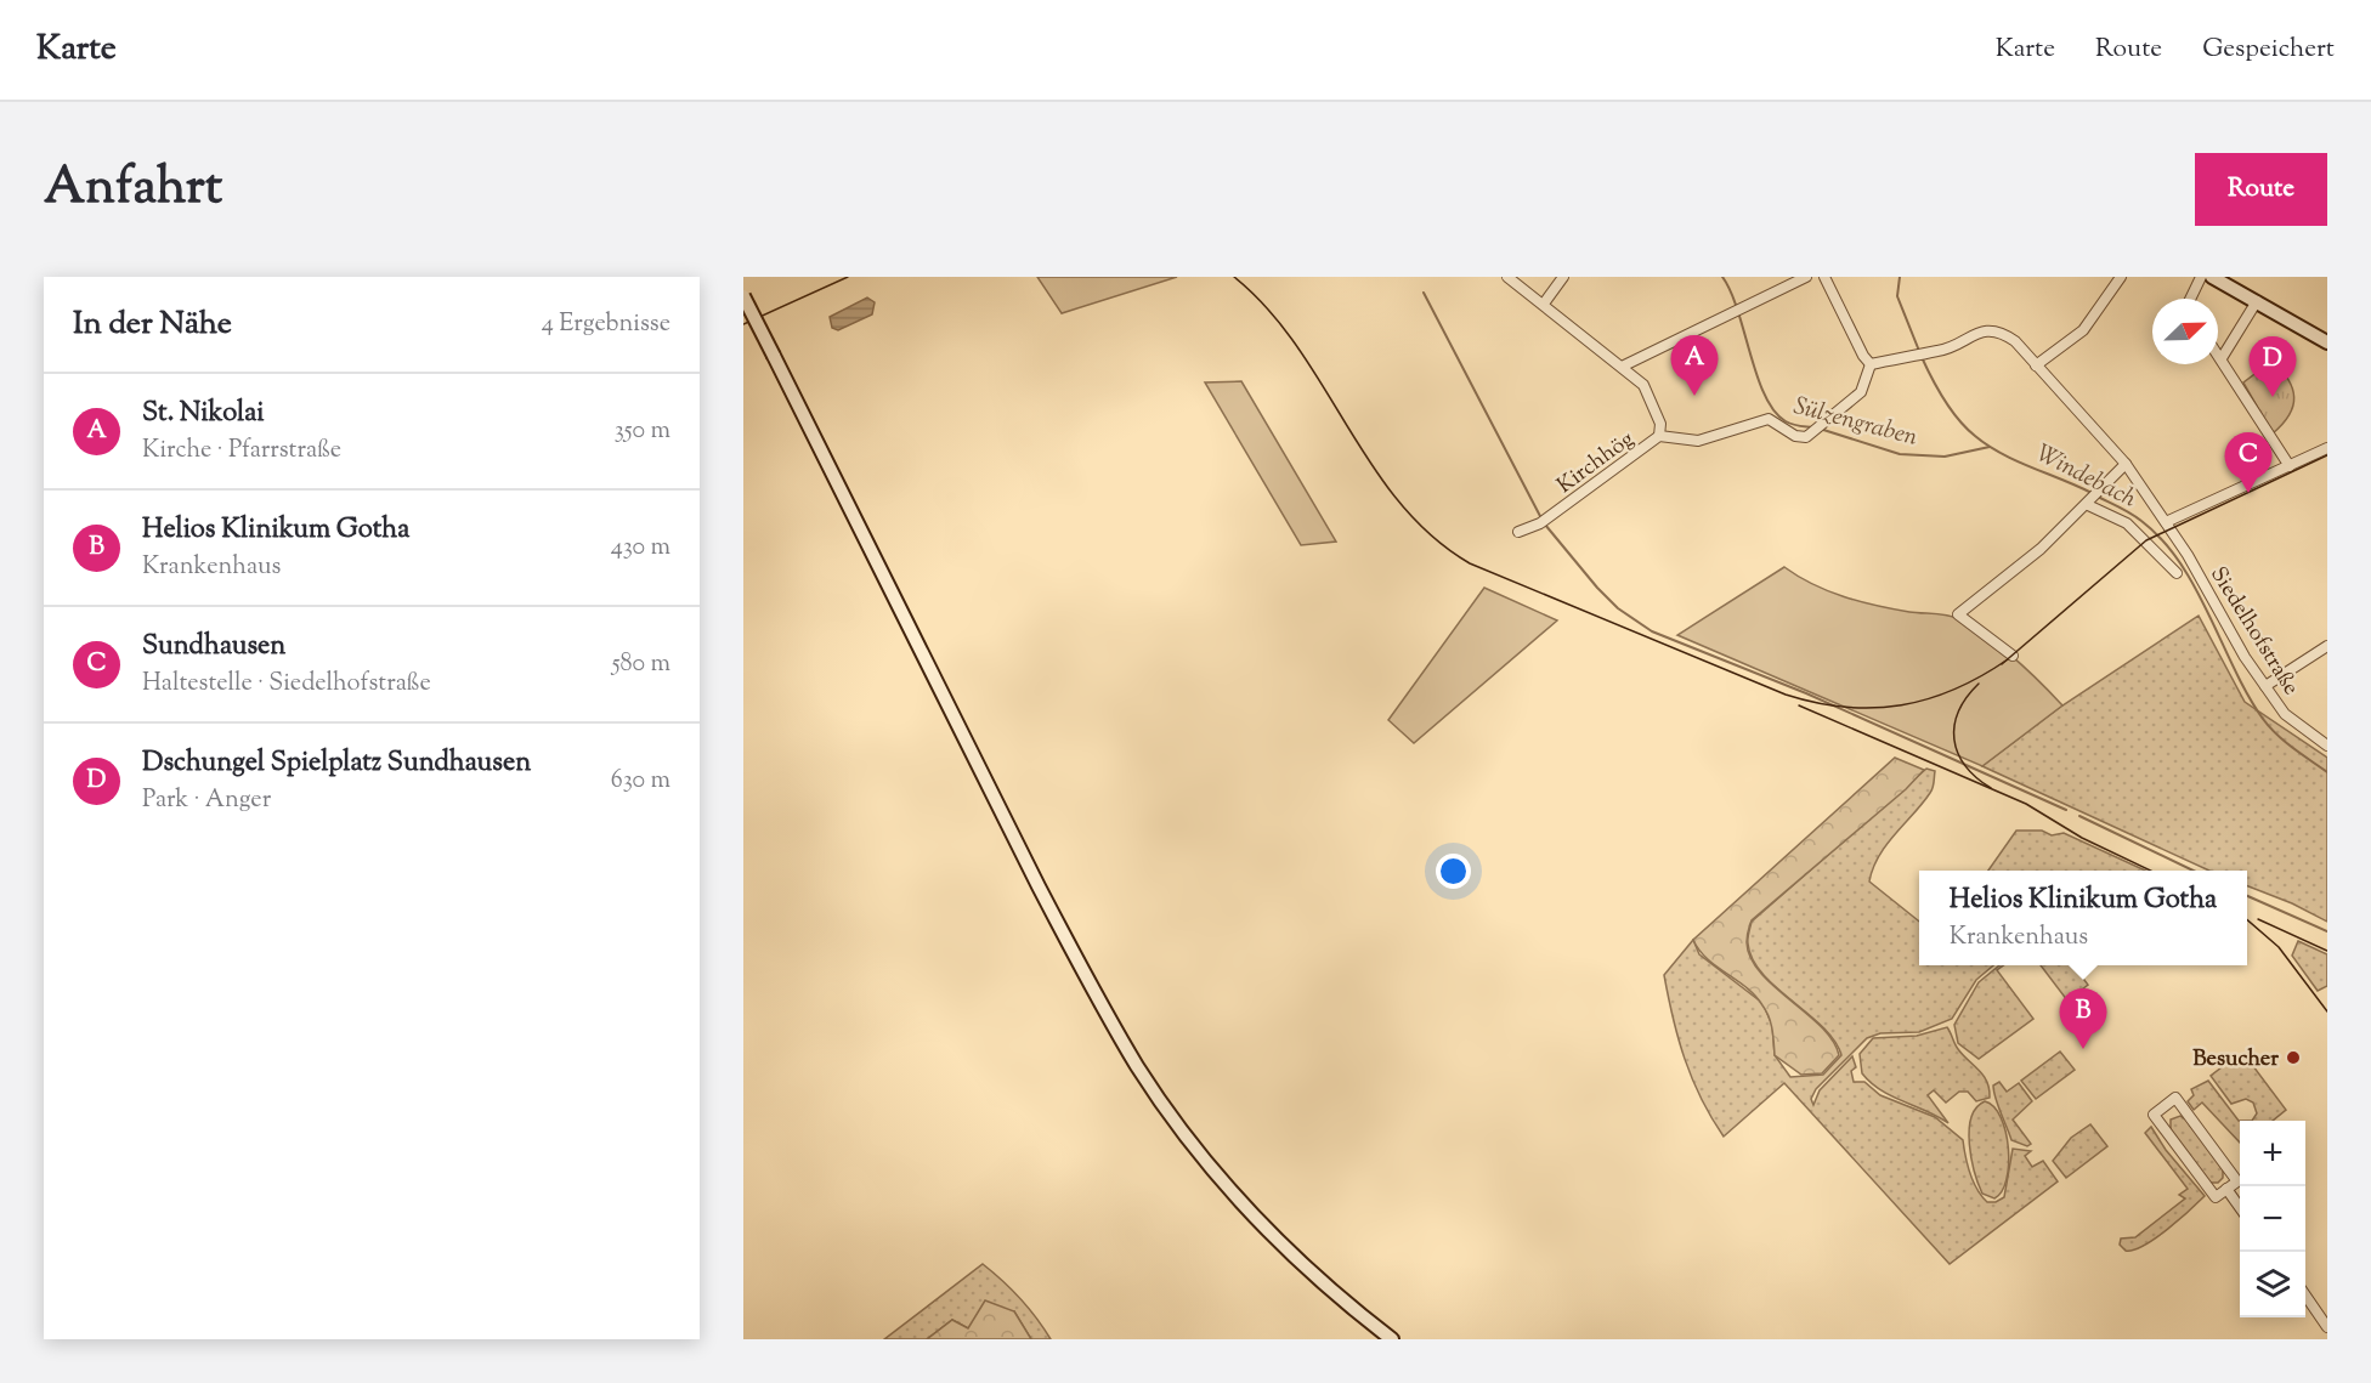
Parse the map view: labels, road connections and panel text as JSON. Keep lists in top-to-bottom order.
{
  "streets": {
    "street": ["Kirchhög", "Siedelhofstraße"]
  },
  "crossings": [
    ["Kirchhög", "Siedelhofstraße"]
  ],
  "water": ["Sülzengraben", "Windebach"],
  "places": ["Besucher"],
  "north": "top right",
  "page": {
    "header": "Karte",
    "nav": ["Karte", "Route", "Gespeichert"],
    "title": "Anfahrt",
    "buttons": "Route",
    "heading": ["In der Nähe", "4 Ergebnisse"],
    "pins": [
      "A",
      "D",
      "C",
      "B"
    ],
    "list": [
      {
        "mark": "A",
        "name": "St. Nikolai",
        "note": "Kirche · Pfarrstraße",
        "value": "350 m"
      },
      {
        "mark": "B",
        "name": "Helios Klinikum Gotha",
        "note": "Krankenhaus",
        "value": "430 m"
      },
      {
        "mark": "C",
        "name": "Sundhausen",
        "note": "Haltestelle · Siedelhofstraße",
        "value": "580 m"
      },
      {
        "mark": "D",
        "name": "Dschungel Spielplatz Sundhausen",
        "note": "Park · Anger",
        "value": "630 m"
      }
    ],
    "popup": ["Helios Klinikum Gotha", "Krankenhaus"],
    "map_buttons": ["+", "−"]
  }
}
